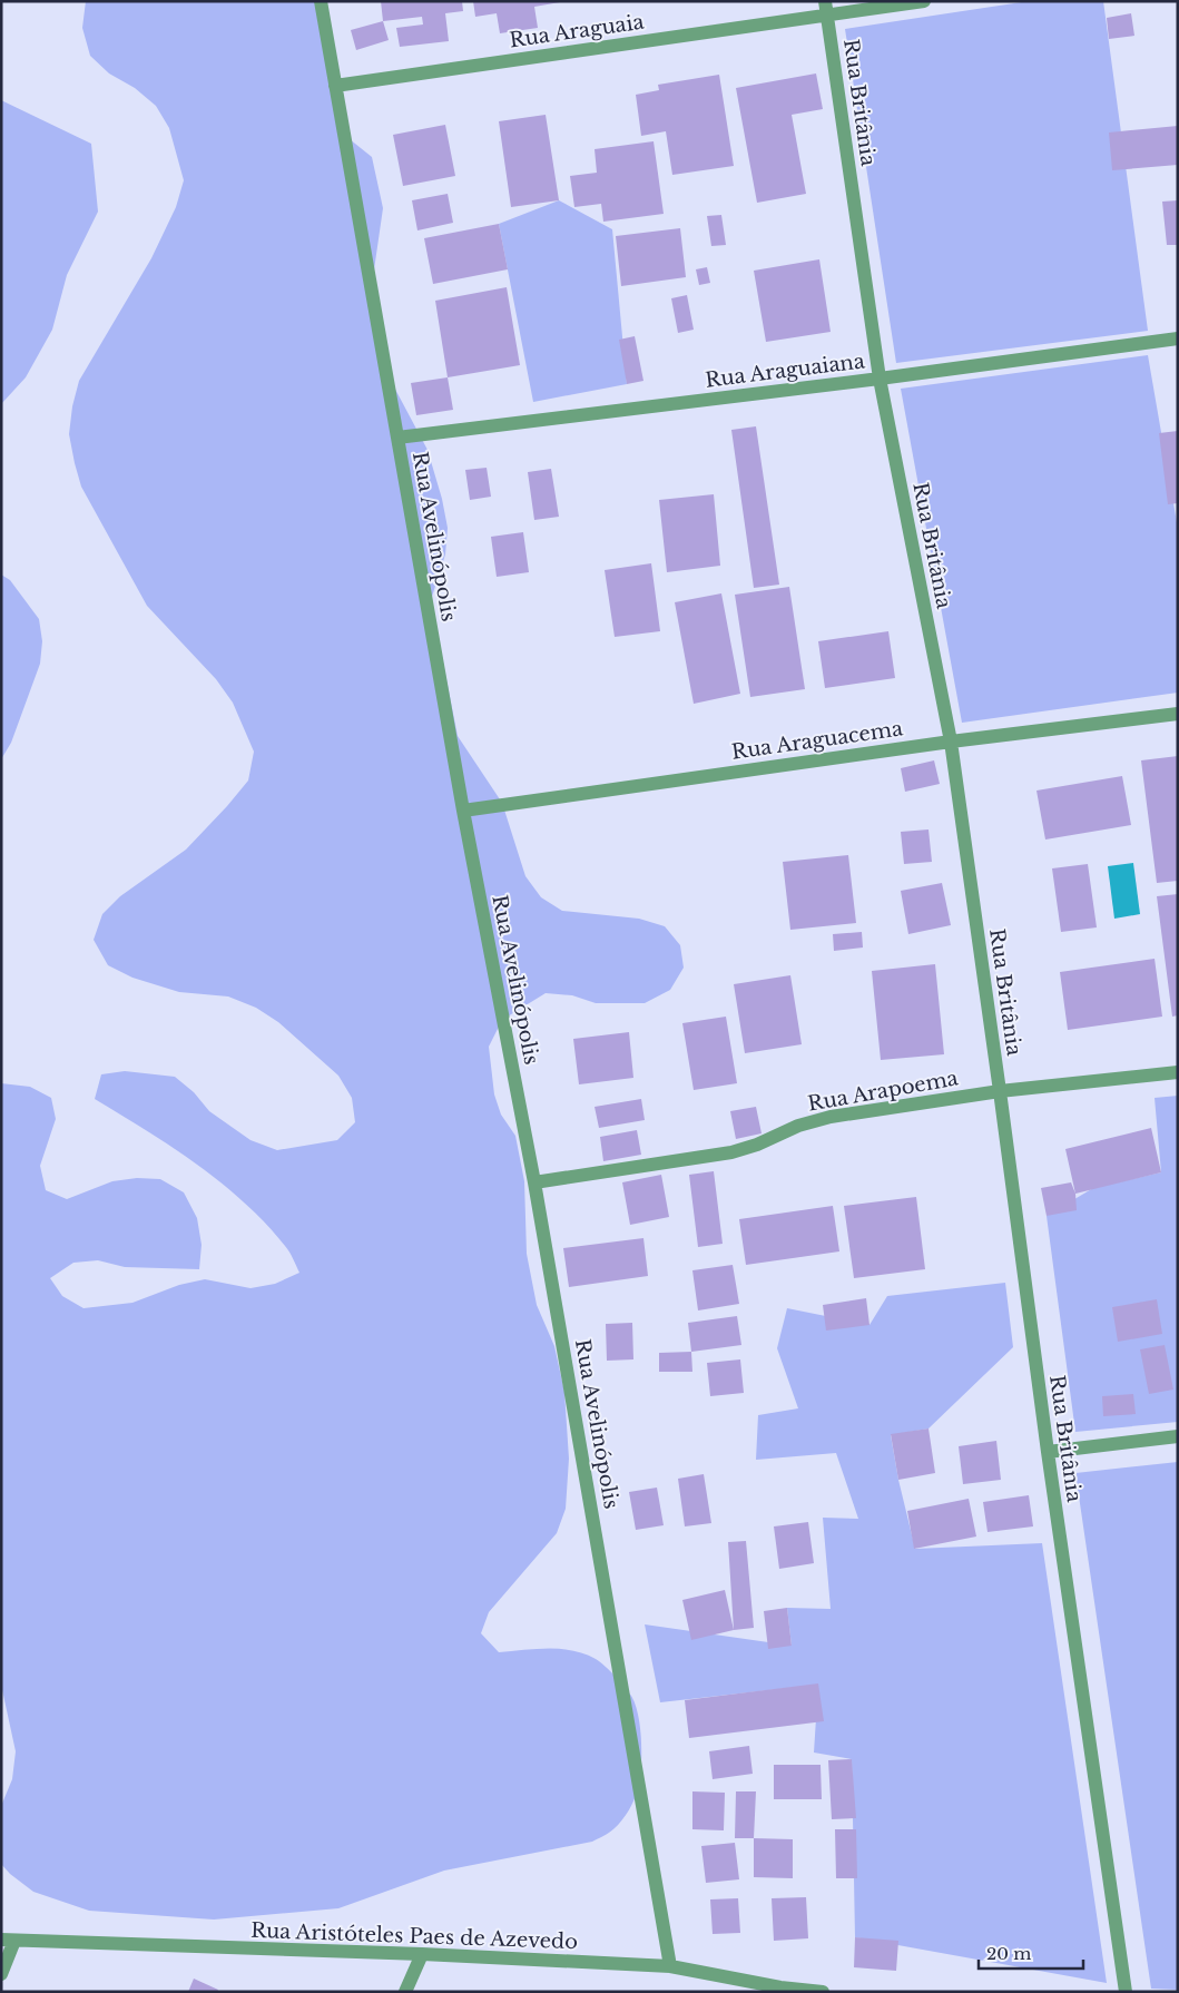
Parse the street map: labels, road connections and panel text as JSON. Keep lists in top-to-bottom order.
{
  "streets": {
    "street": [
      "Rua Araguaia",
      "Rua Britânia",
      "Rua Araguaiana",
      "Rua Avelinópolis",
      "Rua Araguacema",
      "Rua Arapoema",
      "Rua Aristóteles Paes de Azevedo"
    ]
  },
  "crossings": [
    ["Rua Araguaia", "Rua Britânia"],
    ["Rua Araguaia", "Rua Avelinópolis"],
    ["Rua Britânia", "Rua Araguaiana"],
    ["Rua Britânia", "Rua Araguacema"],
    ["Rua Britânia", "Rua Arapoema"],
    ["Rua Araguaiana", "Rua Avelinópolis"],
    ["Rua Avelinópolis", "Rua Araguacema"],
    ["Rua Avelinópolis", "Rua Arapoema"],
    ["Rua Avelinópolis", "Rua Aristóteles Paes de Azevedo"]
  ],
  "scale_bar": "20 m"
}
